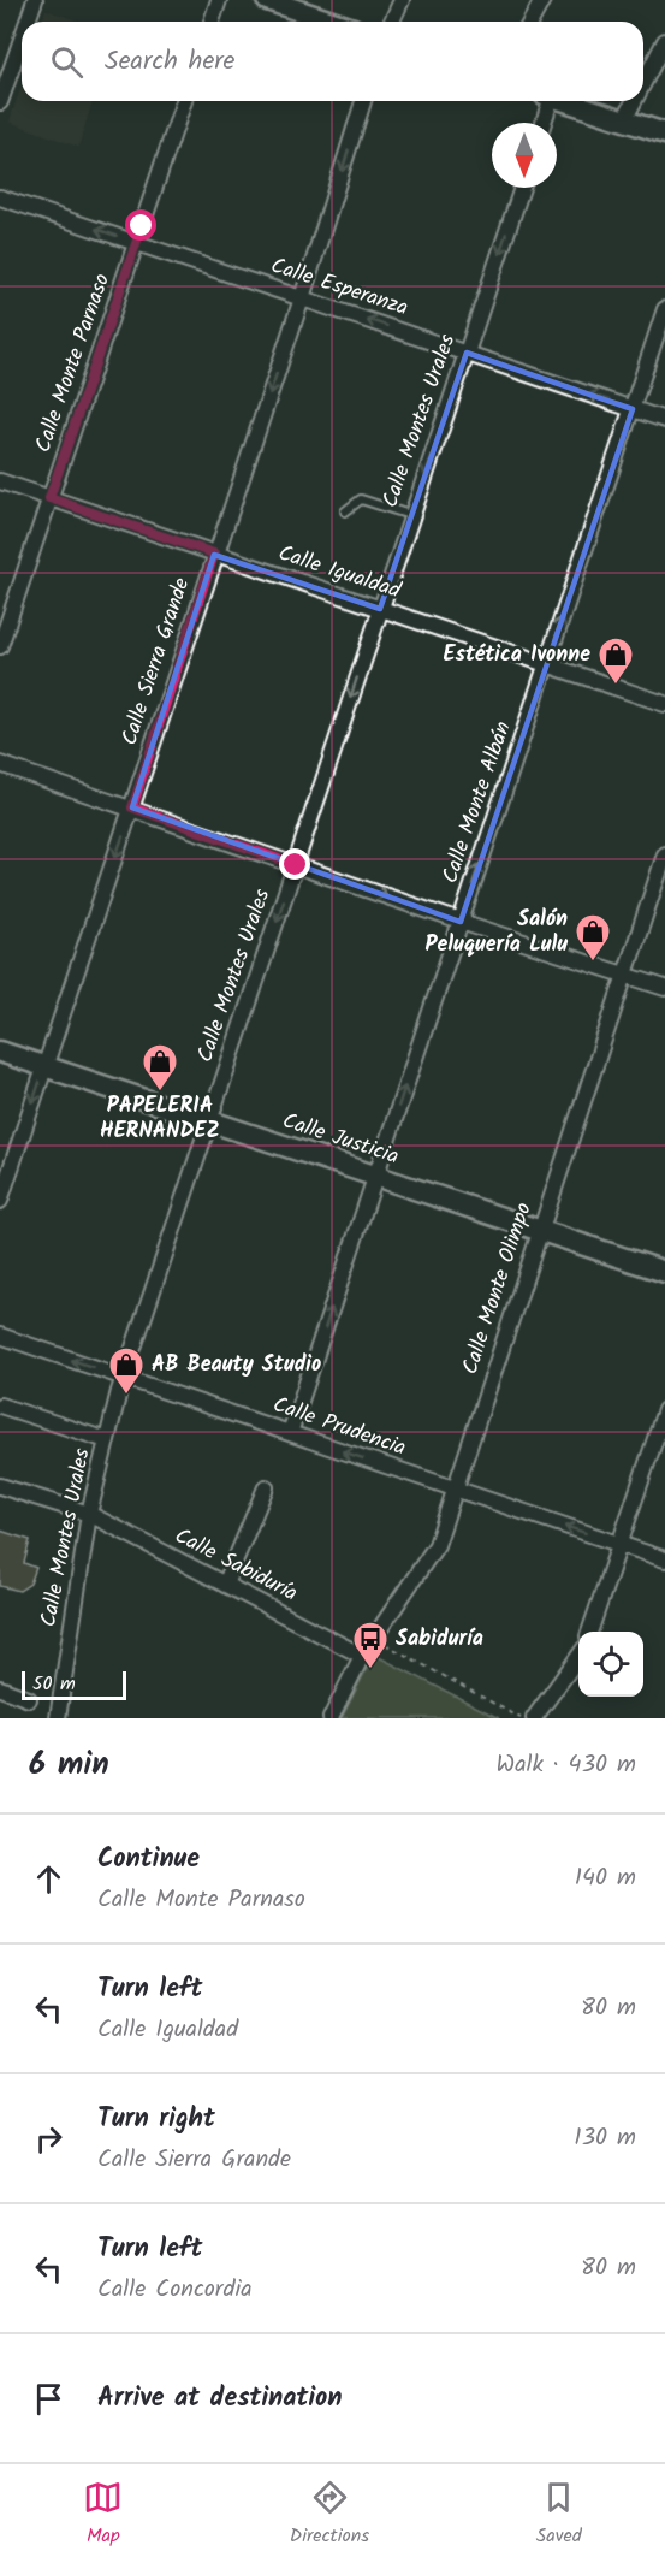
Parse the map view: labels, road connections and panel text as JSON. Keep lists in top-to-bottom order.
{
  "streets": {
    "street": [
      "Calle Esperanza",
      "Calle Monte Parnaso",
      "Calle Montes Urales",
      "Calle Igualdad",
      "Calle Sierra Grande",
      "Calle Monte Albán",
      "Calle Justicia",
      "Calle Monte Olimpo",
      "Calle Prudencia",
      "Calle Sabiduría"
    ]
  },
  "crossings": [
    ["Calle Esperanza", "Calle Monte Parnaso"],
    ["Calle Esperanza", "Calle Montes Urales"],
    ["Calle Esperanza", "Calle Sierra Grande"],
    ["Calle Esperanza", "Calle Monte Albán"],
    ["Calle Monte Parnaso", "Calle Igualdad"],
    ["Calle Montes Urales", "Calle Igualdad"],
    ["Calle Montes Urales", "Calle Justicia"],
    ["Calle Montes Urales", "Calle Prudencia"],
    ["Calle Montes Urales", "Calle Sabiduría"],
    ["Calle Igualdad", "Calle Sierra Grande"],
    ["Calle Igualdad", "Calle Monte Albán"],
    ["Calle Sierra Grande", "Calle Justicia"],
    ["Calle Monte Albán", "Calle Justicia"],
    ["Calle Monte Albán", "Calle Prudencia"],
    ["Calle Justicia", "Calle Monte Olimpo"],
    ["Calle Monte Olimpo", "Calle Prudencia"],
    ["Calle Monte Olimpo", "Calle Sabiduría"]
  ],
  "one_way": [
    "Calle Esperanza",
    "Calle Montes Urales",
    "Calle Sierra Grande",
    "Calle Monte Albán",
    "Calle Prudencia"
  ],
  "places": {
    "shop": [
      "Estética Ivonne",
      "Salón Peluquería Lulu",
      "PAPELERIA HERNANDEZ",
      "AB Beauty Studio"
    ],
    "bus stop": ["Sabiduría"]
  },
  "scale_bar": "50 m",
  "north": "bottom",
  "page": {
    "search": "Search here",
    "scale": "50 m",
    "heading": ["6 min", "Walk · 430 m"],
    "list": [
      ["Continue", "Calle Monte Parnaso", "140 m"],
      ["Turn left", "Calle Igualdad", "80 m"],
      ["Turn right", "Calle Sierra Grande", "130 m"],
      ["Turn left", "Calle Concordia", "80 m"],
      "Arrive at destination"
    ],
    "nav": ["Map", "Directions", "Saved"]
  }
}
